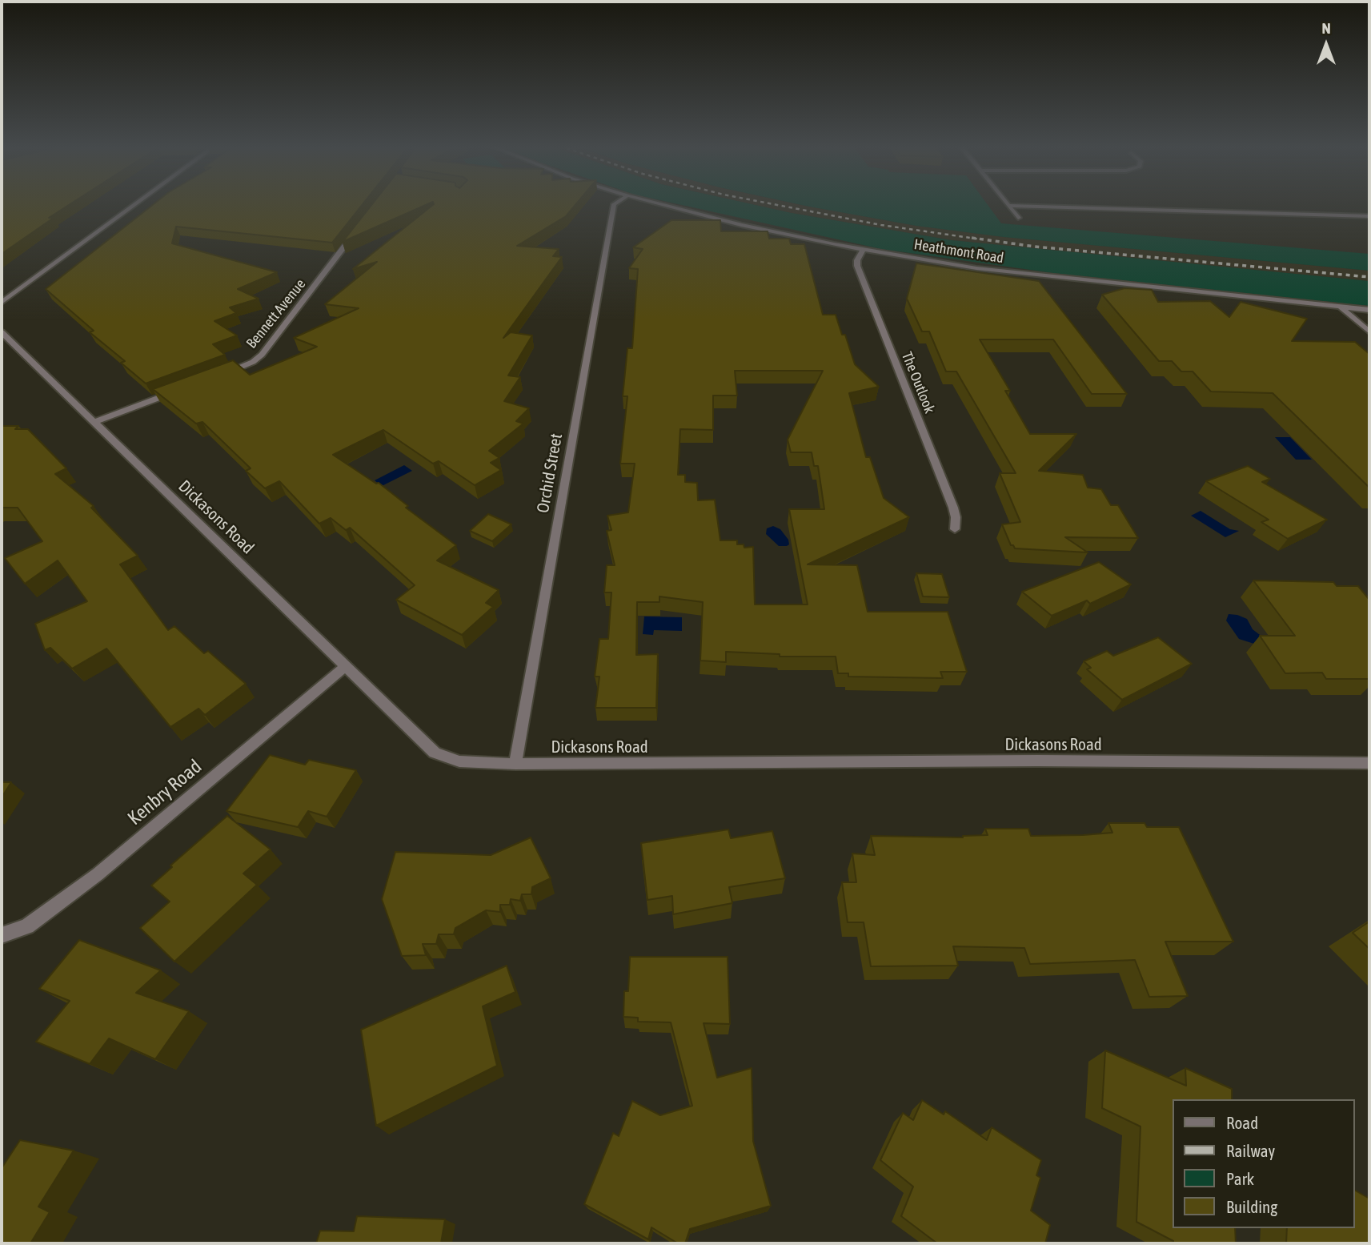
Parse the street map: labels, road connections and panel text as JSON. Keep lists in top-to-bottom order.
{
  "streets": {
    "street": [
      "Heathmont Road",
      "Bennett Avenue",
      "The Outlook",
      "Orchid Street",
      "Dickasons Road",
      "Kenbry Road"
    ]
  },
  "crossings": [
    ["Heathmont Road", "The Outlook"],
    ["Orchid Street", "Dickasons Road"],
    ["Dickasons Road", "Kenbry Road"]
  ],
  "legend": [
    "Road",
    "Railway",
    "Park",
    "Building"
  ],
  "north": "top"
}
